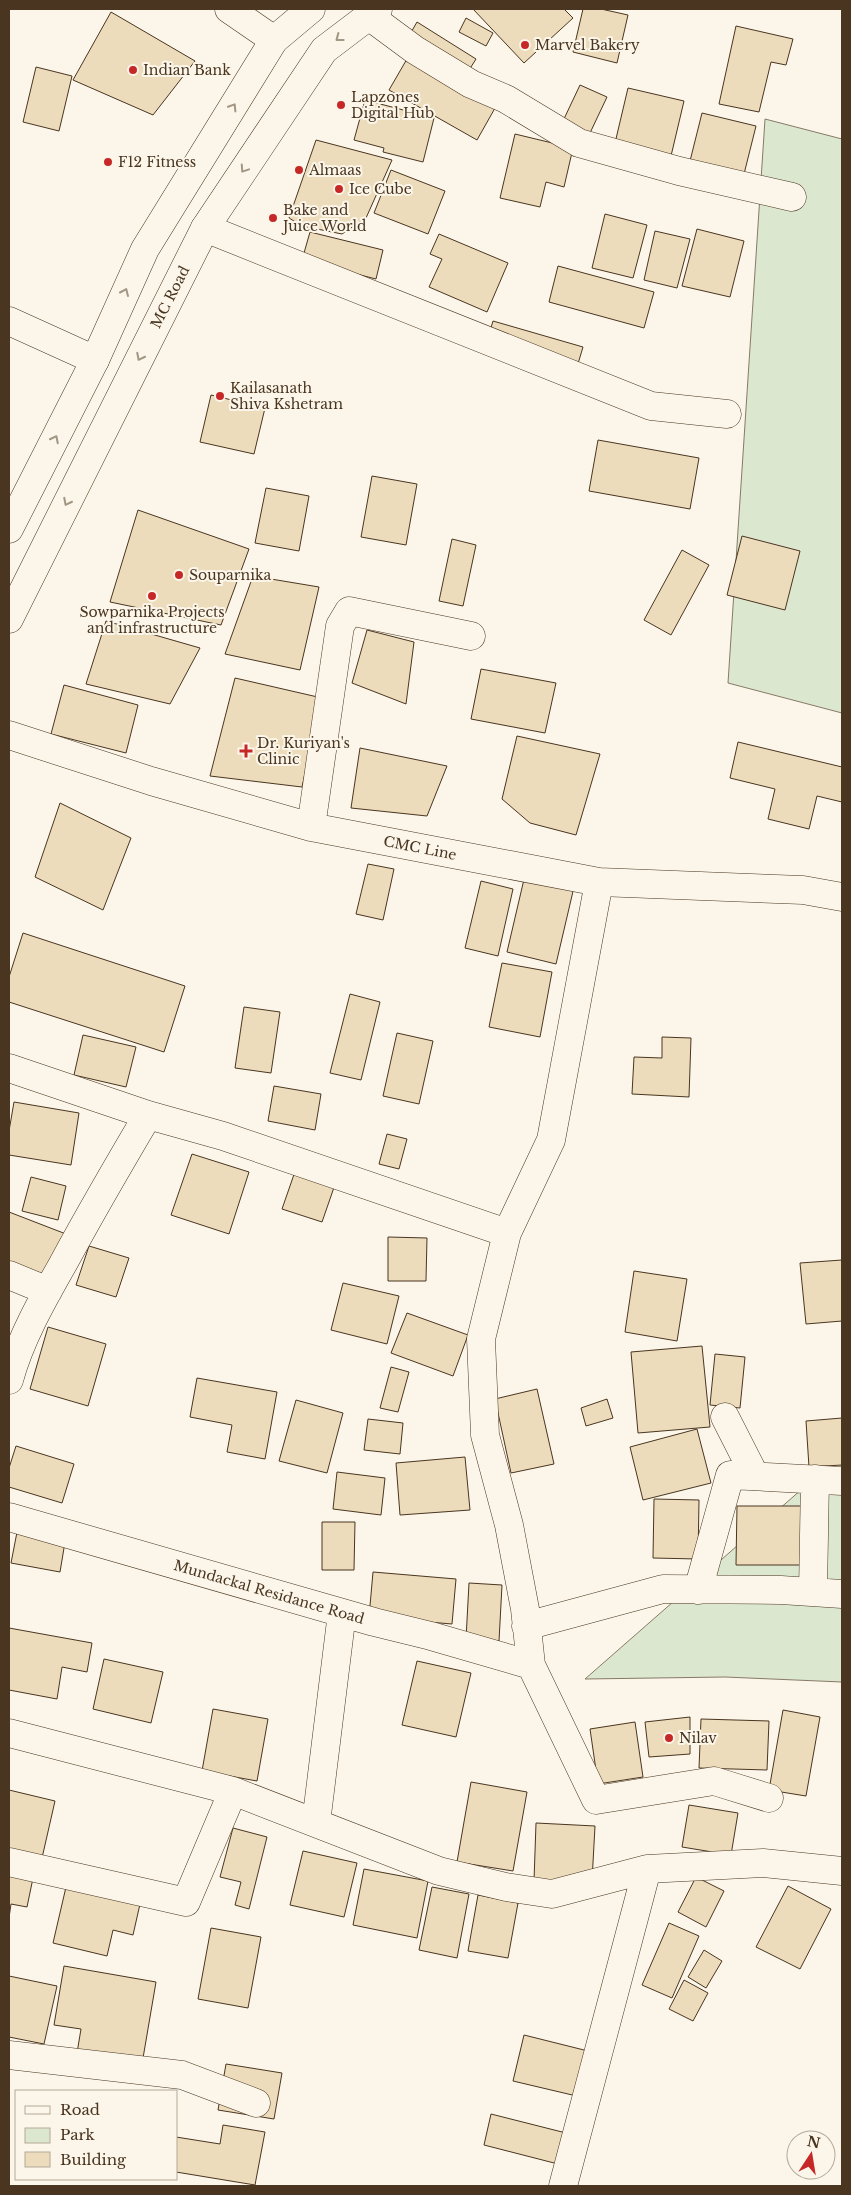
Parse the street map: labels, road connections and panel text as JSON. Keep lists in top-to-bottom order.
{
  "streets": {
    "street": ["MC Road", "CMC Line", "Mundackal Residance Road"]
  },
  "places": {
    "other": [
      "Marvel Bakery",
      "Indian Bank",
      "Lapzones Digital Hub",
      "F12 Fitness",
      "Almaas",
      "Ice Cube",
      "Bake and Juice World",
      "Kailasanath Shiva Kshetram",
      "Souparnika",
      "Sowparnika Projects and infrastructure",
      "Nilav"
    ],
    "health": ["Dr. Kuriyan's Clinic"]
  },
  "legend": ["Road", "Park", "Building"],
  "north": "top"
}
